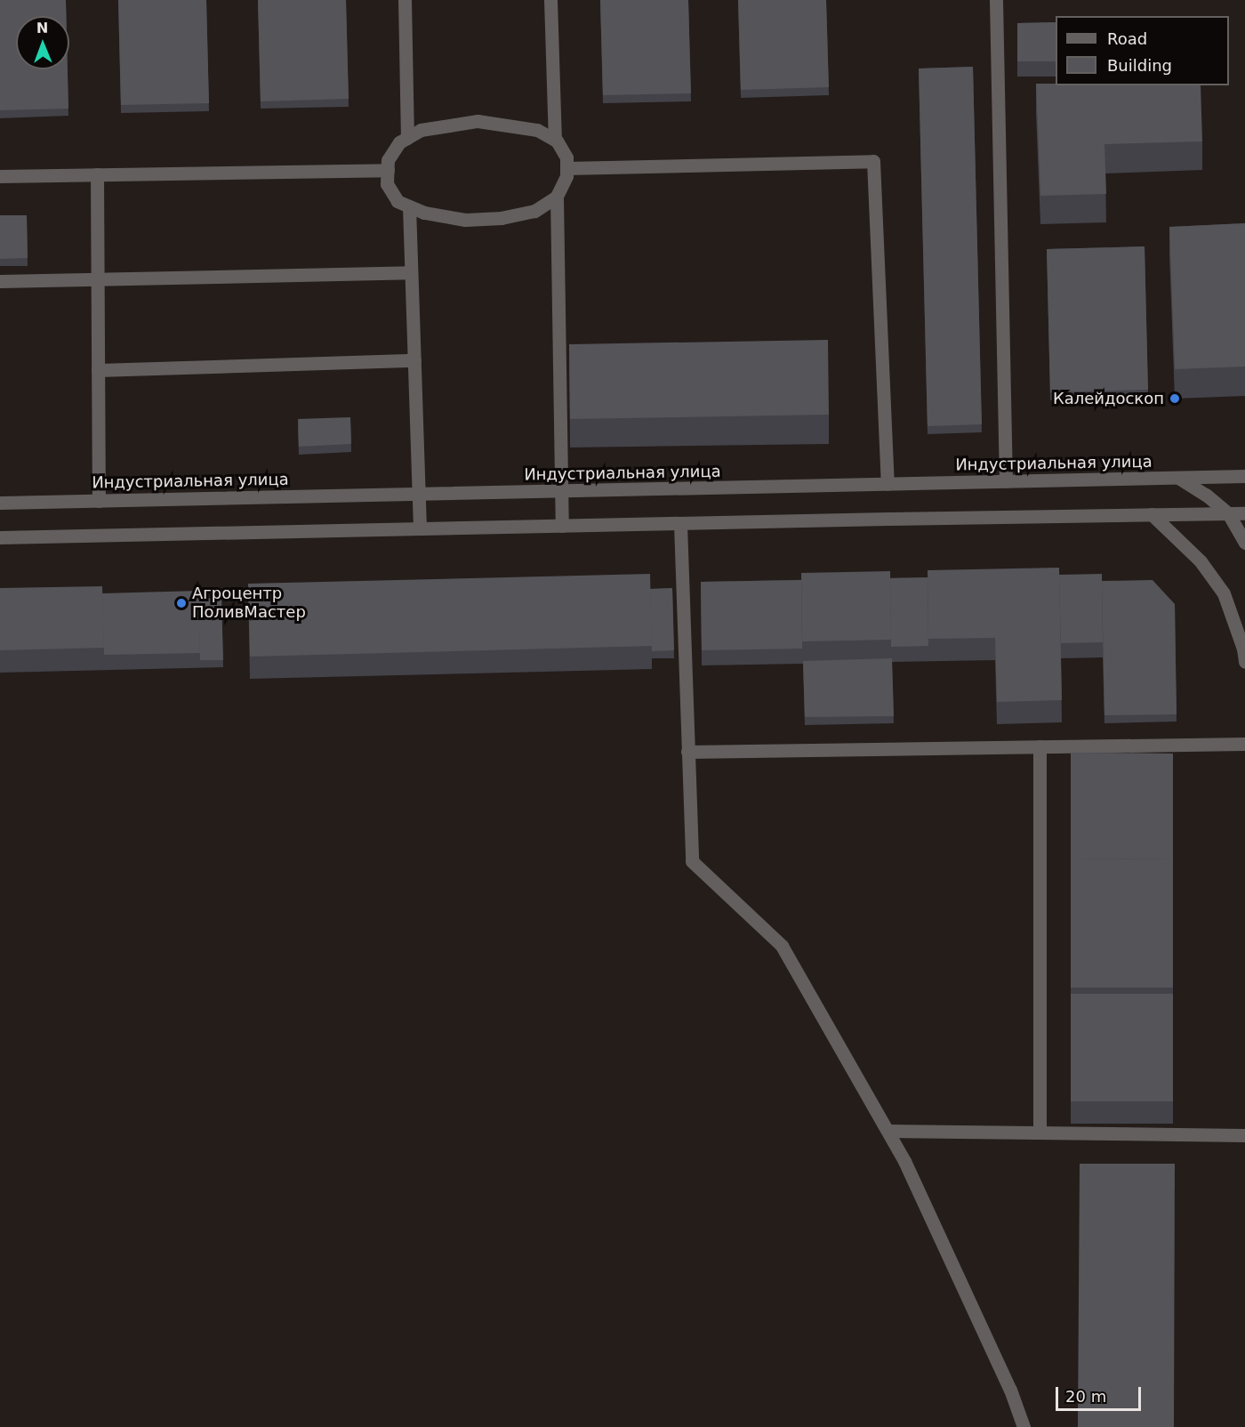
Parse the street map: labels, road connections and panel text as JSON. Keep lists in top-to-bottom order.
{
  "streets": {
    "street": ["Индустриальная улица"]
  },
  "places": ["Калейдоскоп", "Агроцентр ПоливМастер"],
  "legend": ["Road", "Building"],
  "scale_bar": "20 m",
  "north": "top"
}
